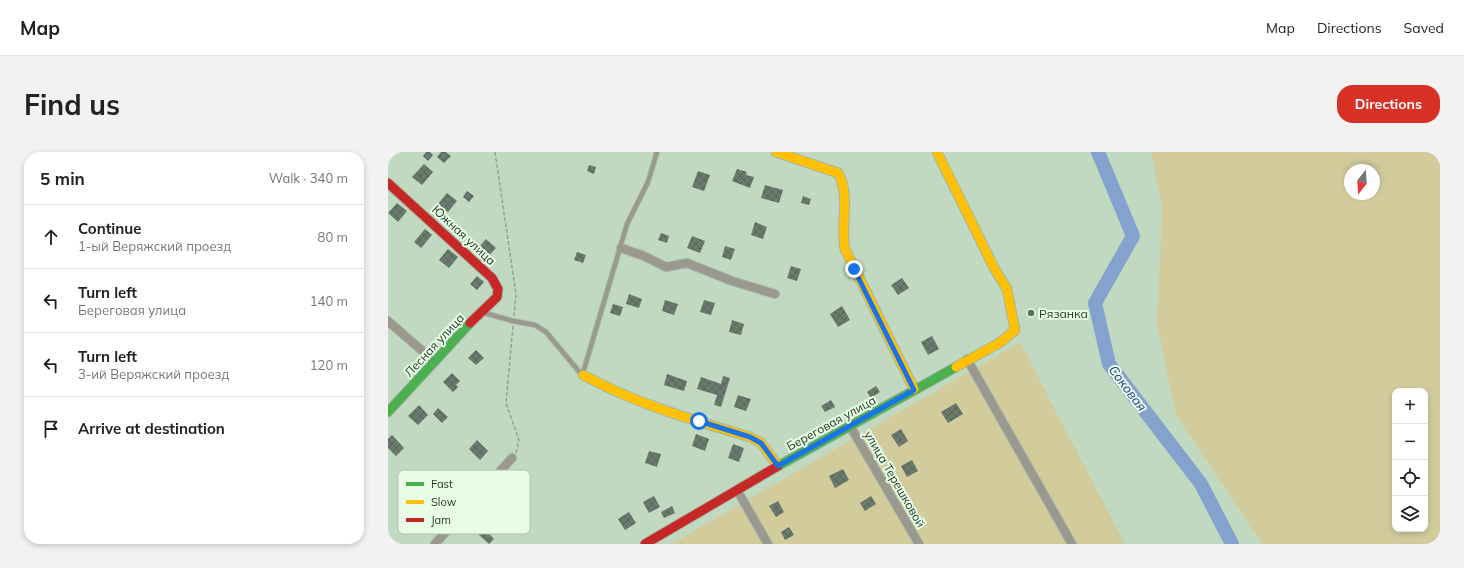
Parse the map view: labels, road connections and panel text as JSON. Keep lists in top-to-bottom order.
{
  "streets": {
    "street": [
      "Южная улица",
      "Лесная улица",
      "Береговая улица",
      "улица Терешковой"
    ]
  },
  "crossings": [
    ["Южная улица", "Лесная улица"],
    ["Береговая улица", "улица Терешковой"]
  ],
  "water": ["Соковая"],
  "places": ["Рязанка"],
  "legend": ["Fast", "Slow", "Jam"],
  "north": "bottom",
  "page": {
    "header": "Map",
    "nav": ["Map", "Directions", "Saved"],
    "buttons": "Directions",
    "title": "Find us",
    "heading": ["5 min", "Walk · 340 m"],
    "list": [
      ["Continue", "1-ый Веряжский проезд", "80 m"],
      ["Turn left", "Береговая улица", "140 m"],
      ["Turn left", "3-ий Веряжский проезд", "120 m"],
      "Arrive at destination"
    ],
    "map_buttons": ["+", "−"]
  }
}
